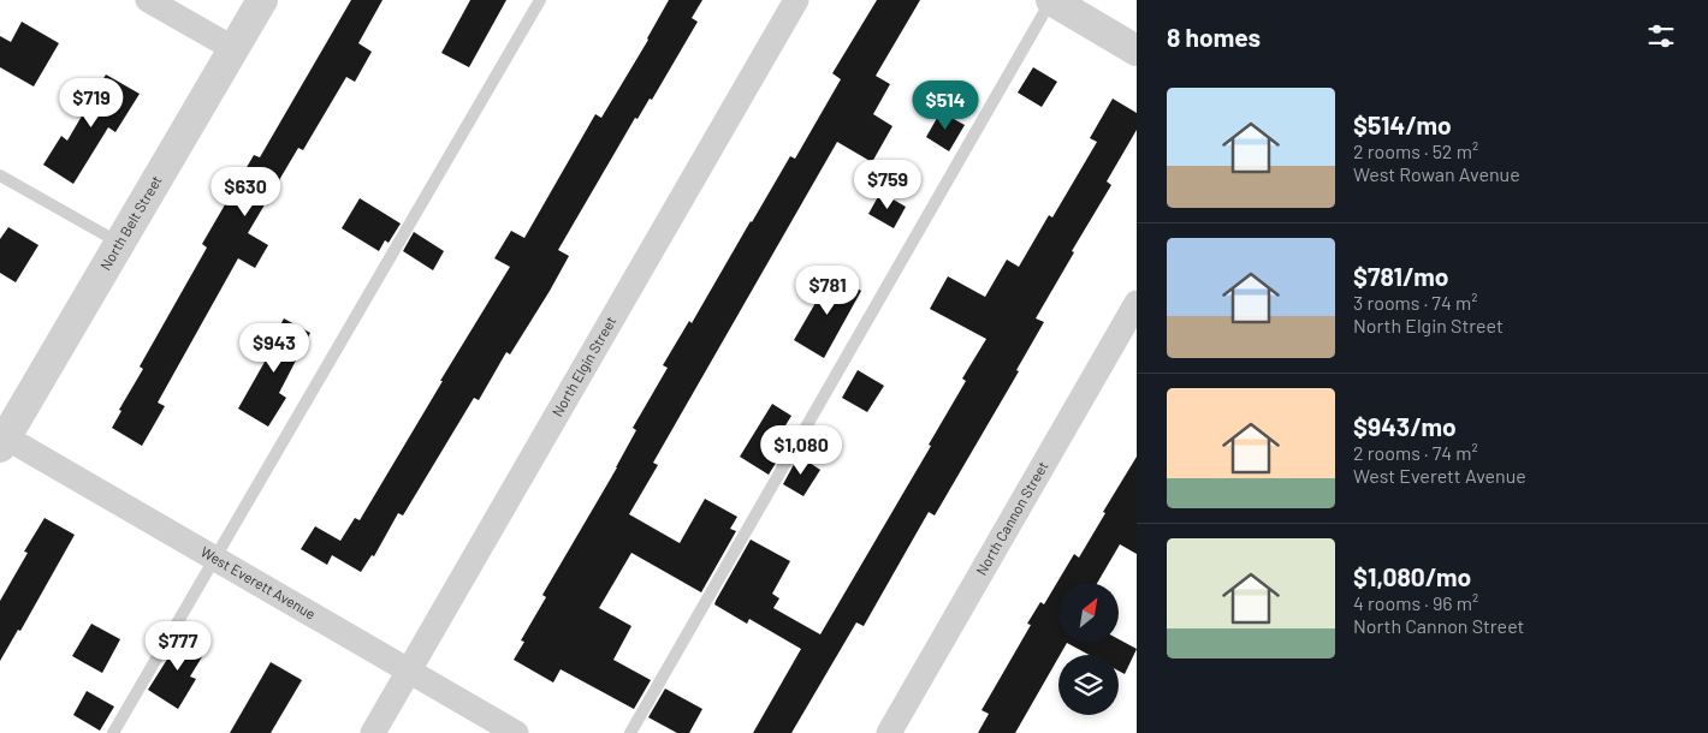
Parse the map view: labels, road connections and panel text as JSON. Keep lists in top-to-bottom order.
{
  "streets": {
    "street": [
      "North Belt Street",
      "North Elgin Street",
      "North Cannon Street",
      "West Everett Avenue"
    ]
  },
  "crossings": [
    ["North Belt Street", "West Everett Avenue"],
    ["North Elgin Street", "West Everett Avenue"]
  ],
  "north": "top right",
  "page": {
    "heading": "8 homes",
    "list": [
      {
        "name": "$514/mo",
        "note": "2 rooms · 52 m² · West Rowan Avenue"
      },
      {
        "name": "$781/mo",
        "note": "3 rooms · 74 m² · North Elgin Street"
      },
      {
        "name": "$943/mo",
        "note": "2 rooms · 74 m² · West Everett Avenue"
      },
      {
        "name": "$1,080/mo",
        "note": "4 rooms · 96 m² · North Cannon Street"
      }
    ],
    "price": [
      "$719",
      "$514",
      "$759",
      "$630",
      "$781",
      "$943",
      "$1,080",
      "$777"
    ]
  }
}
